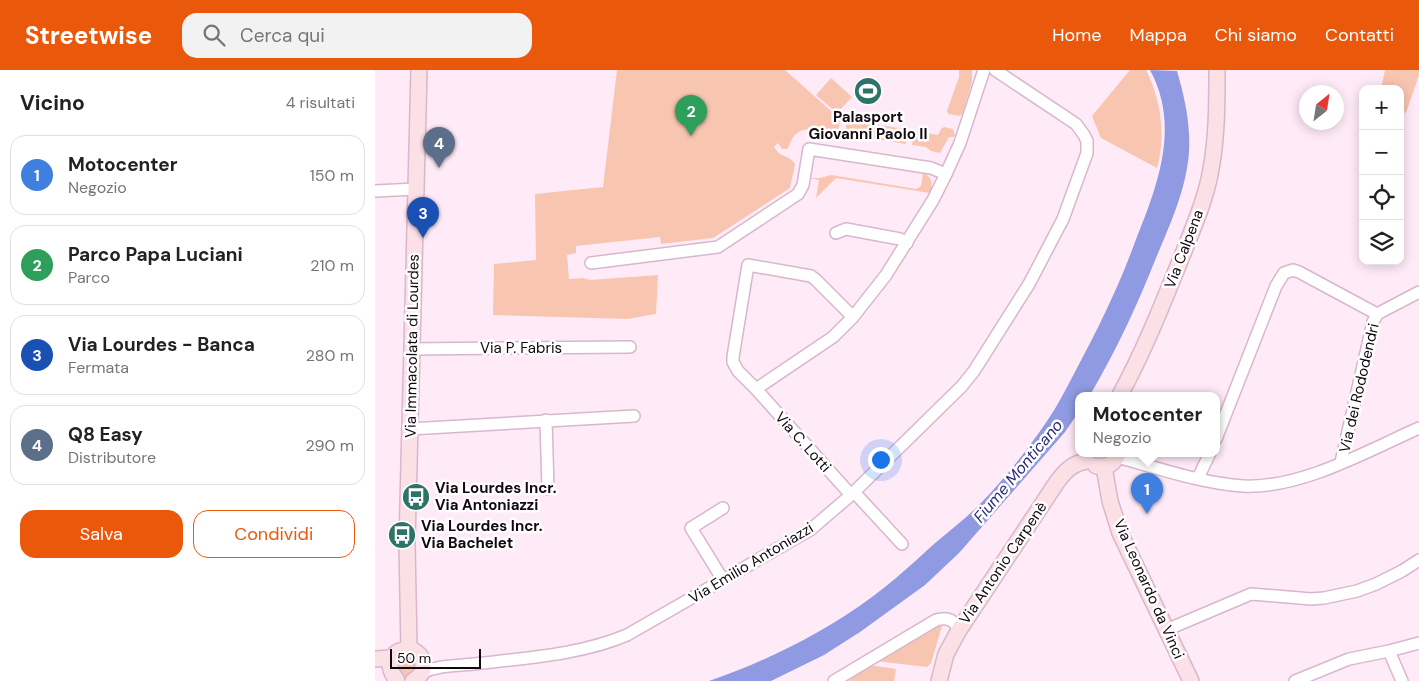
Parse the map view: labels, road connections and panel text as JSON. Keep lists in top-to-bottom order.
{
  "streets": {
    "street": [
      "Via Calpena",
      "Via Immacolata di Lourdes",
      "Via P. Fabris",
      "Via dei Rododendri",
      "Via C. Lotti",
      "Via Emilio Antoniazzi",
      "Via Antonio Carpenè",
      "Via Leonardo da Vinci"
    ]
  },
  "crossings": [
    ["Via Immacolata di Lourdes", "Via P. Fabris"],
    ["Via C. Lotti", "Via Emilio Antoniazzi"]
  ],
  "water": ["Fiume Monticano"],
  "places": {
    "sports": ["Palasport Giovanni Paolo II"],
    "bus stop": ["Via Lourdes Incr. Via Antoniazzi", "Via Lourdes Incr. Via Bachelet"]
  },
  "scale_bar": "50 m",
  "north": "top right",
  "page": {
    "header": "Streetwise",
    "search": "Cerca qui",
    "nav": [
      "Home",
      "Mappa",
      "Chi siamo",
      "Contatti"
    ],
    "heading": ["Vicino", "4 risultati"],
    "map_buttons": ["+", "−"],
    "pins": [
      "2",
      "4",
      "3",
      "1"
    ],
    "list": [
      {
        "mark": "1",
        "name": "Motocenter",
        "note": "Negozio",
        "value": "150 m"
      },
      {
        "mark": "2",
        "name": "Parco Papa Luciani",
        "note": "Parco",
        "value": "210 m"
      },
      {
        "mark": "3",
        "name": "Via Lourdes - Banca",
        "note": "Fermata",
        "value": "280 m"
      },
      {
        "mark": "4",
        "name": "Q8 Easy",
        "note": "Distributore",
        "value": "290 m"
      }
    ],
    "popup": ["Motocenter", "Negozio"],
    "buttons": ["Salva", "Condividi"],
    "scale": "50 m"
  }
}
